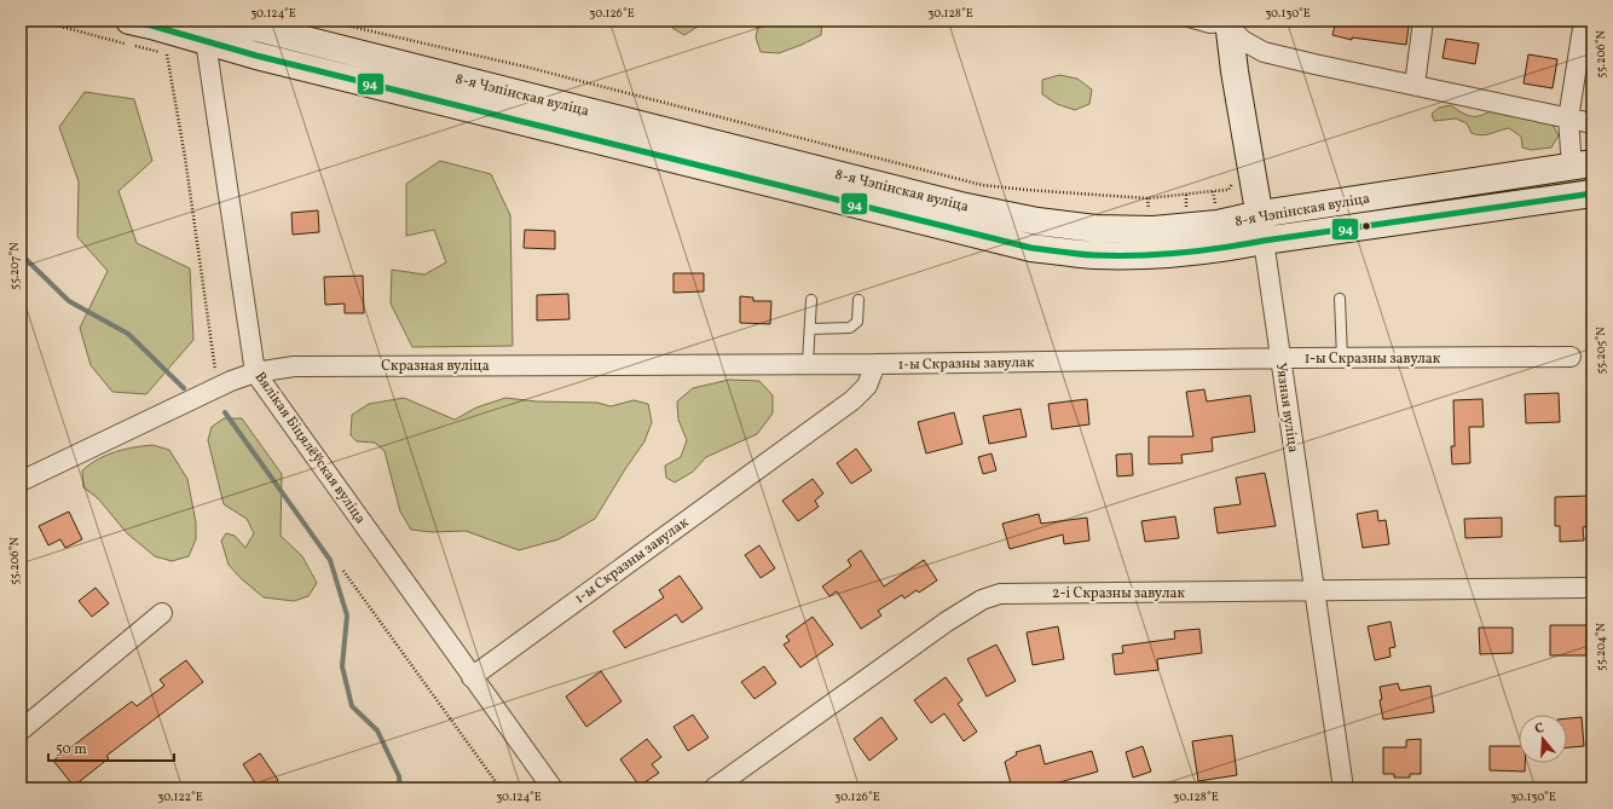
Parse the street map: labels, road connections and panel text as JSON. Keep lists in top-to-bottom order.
{
  "streets": {
    "main road": ["8-я Чэпінская вуліца", "Уязная вуліца"],
    "street": [
      "1-ы Скразны завулак",
      "Скразная вуліца",
      "Вялікая Біцялёўская вуліца",
      "2-і Скразны завулак"
    ]
  },
  "crossings": [
    ["8-я Чэпінская вуліца", "Уязная вуліца"],
    ["8-я Чэпінская вуліца", "Вялікая Біцялёўская вуліца"],
    ["1-ы Скразны завулак", "Скразная вуліца"],
    ["1-ы Скразны завулак", "Уязная вуліца"],
    ["1-ы Скразны завулак", "Вялікая Біцялёўская вуліца"],
    ["Скразная вуліца", "Вялікая Біцялёўская вуліца"],
    ["Уязная вуліца", "2-і Скразны завулак"]
  ],
  "lines": ["transit line 94"],
  "scale_bar": "50 m",
  "north": "top",
  "coordinates": [
    "30.124°E",
    "30.126°E",
    "30.128°E",
    "30.130°E",
    "55.206°N",
    "55.207°N",
    "55.205°N",
    "55.204°N",
    "30.122°E"
  ]
}
